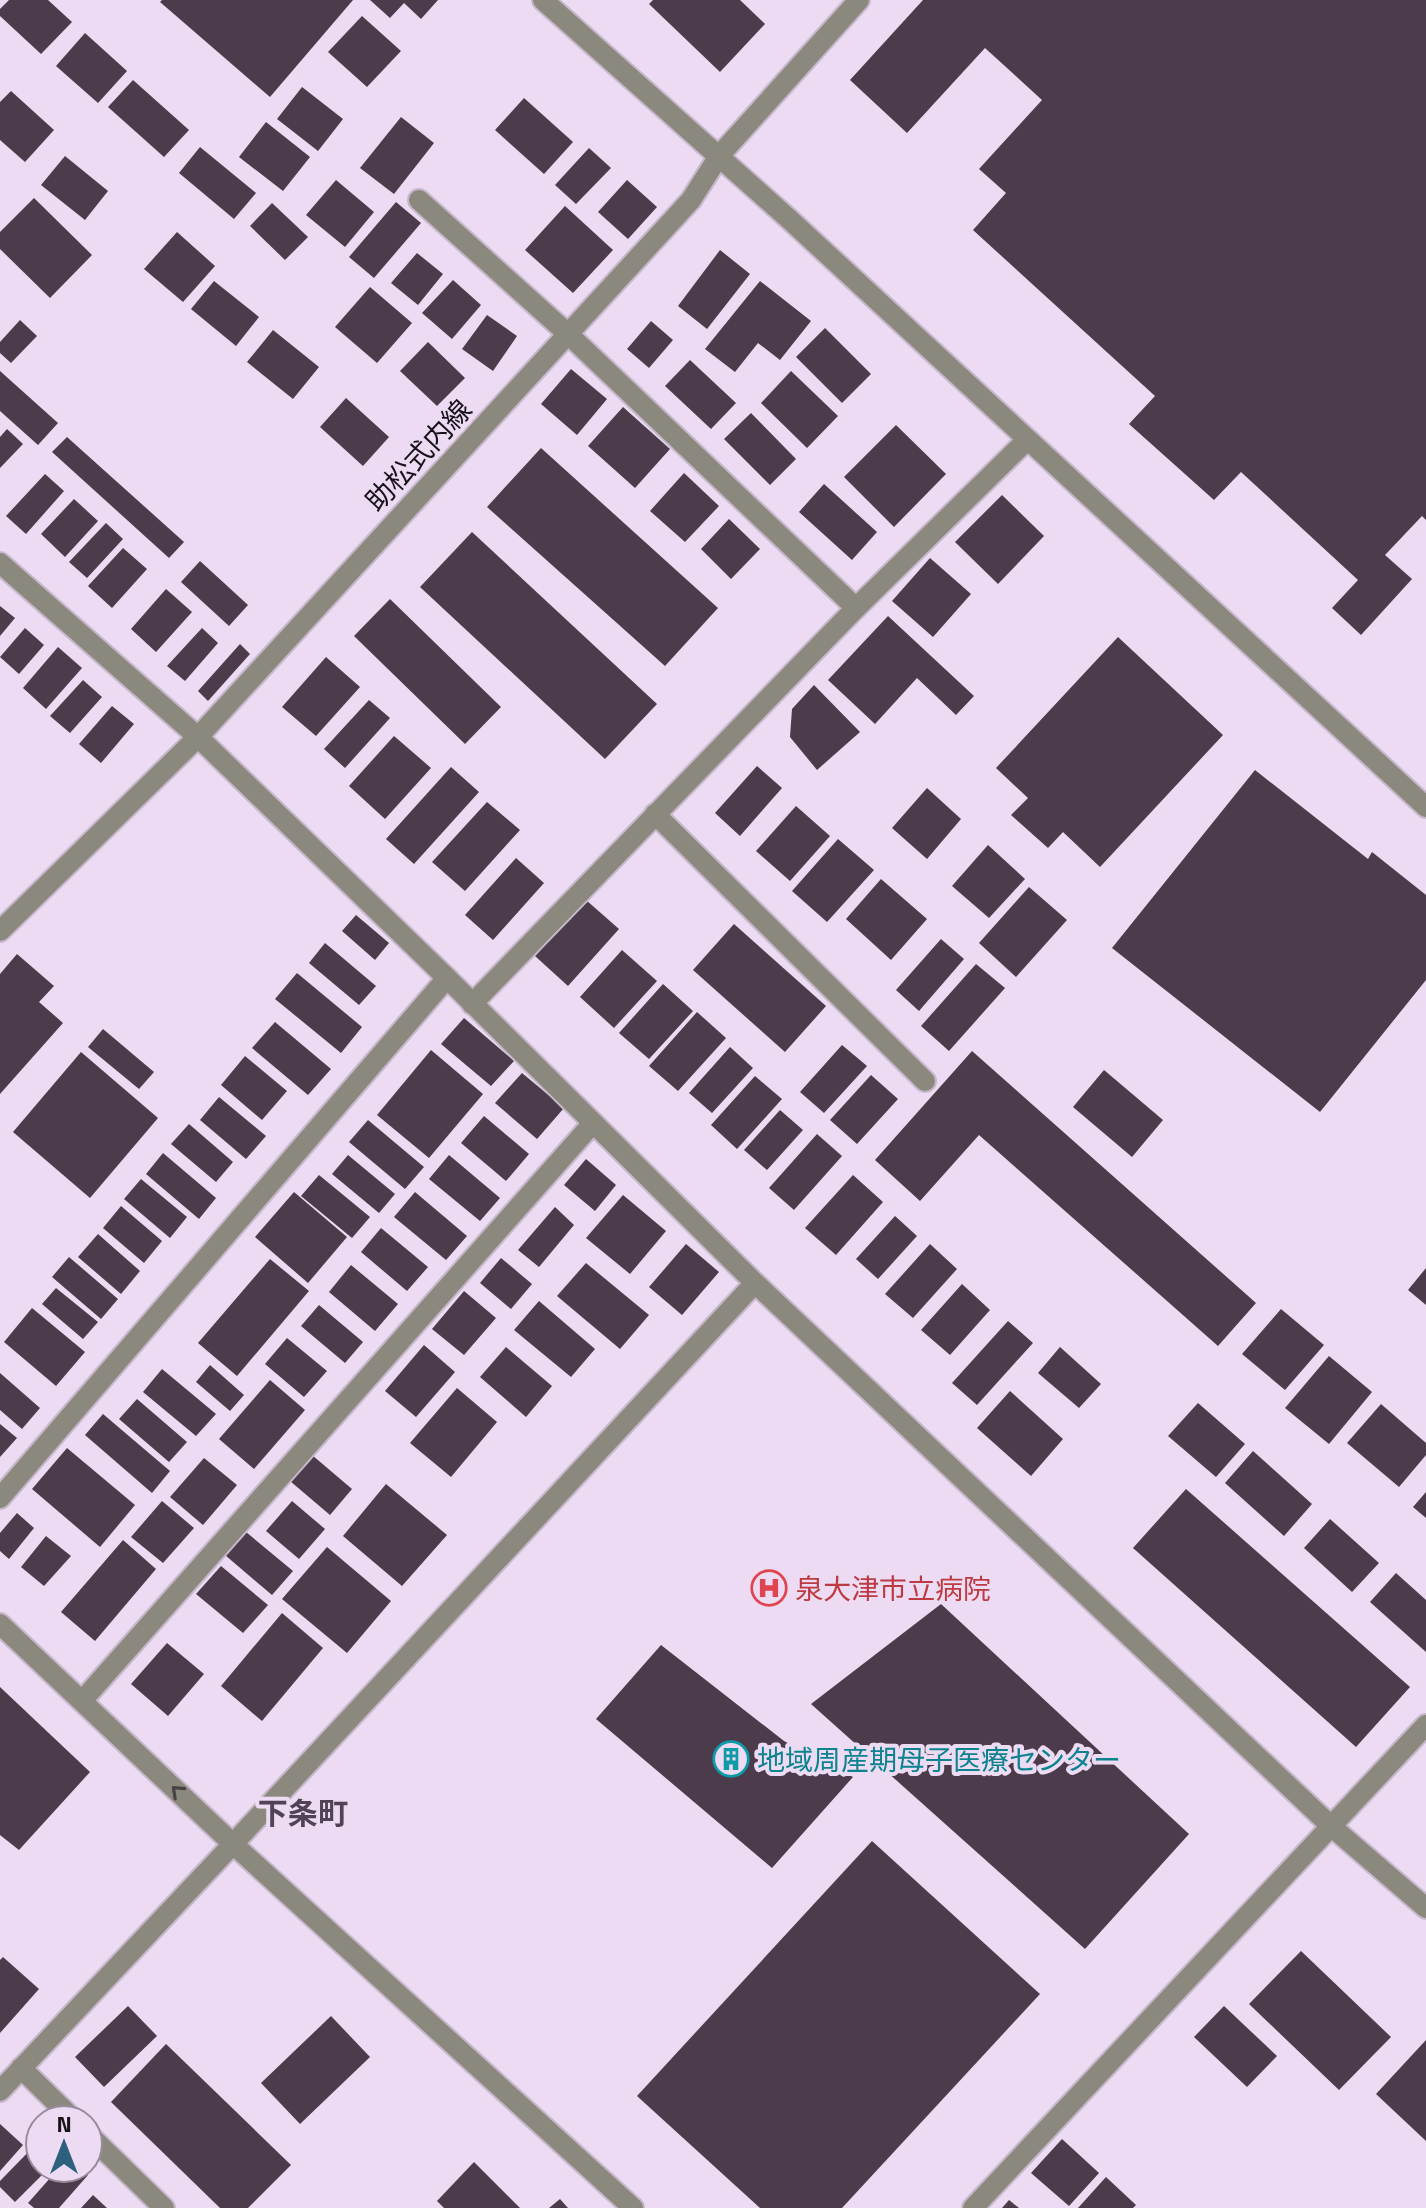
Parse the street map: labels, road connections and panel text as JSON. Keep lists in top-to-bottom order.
{
  "streets": {
    "street": ["助松式内線"]
  },
  "districts": ["下条町"],
  "places": {
    "hospital": ["泉大津市立病院"],
    "building": ["地域周産期母子医療センター"]
  },
  "north": "top"
}
